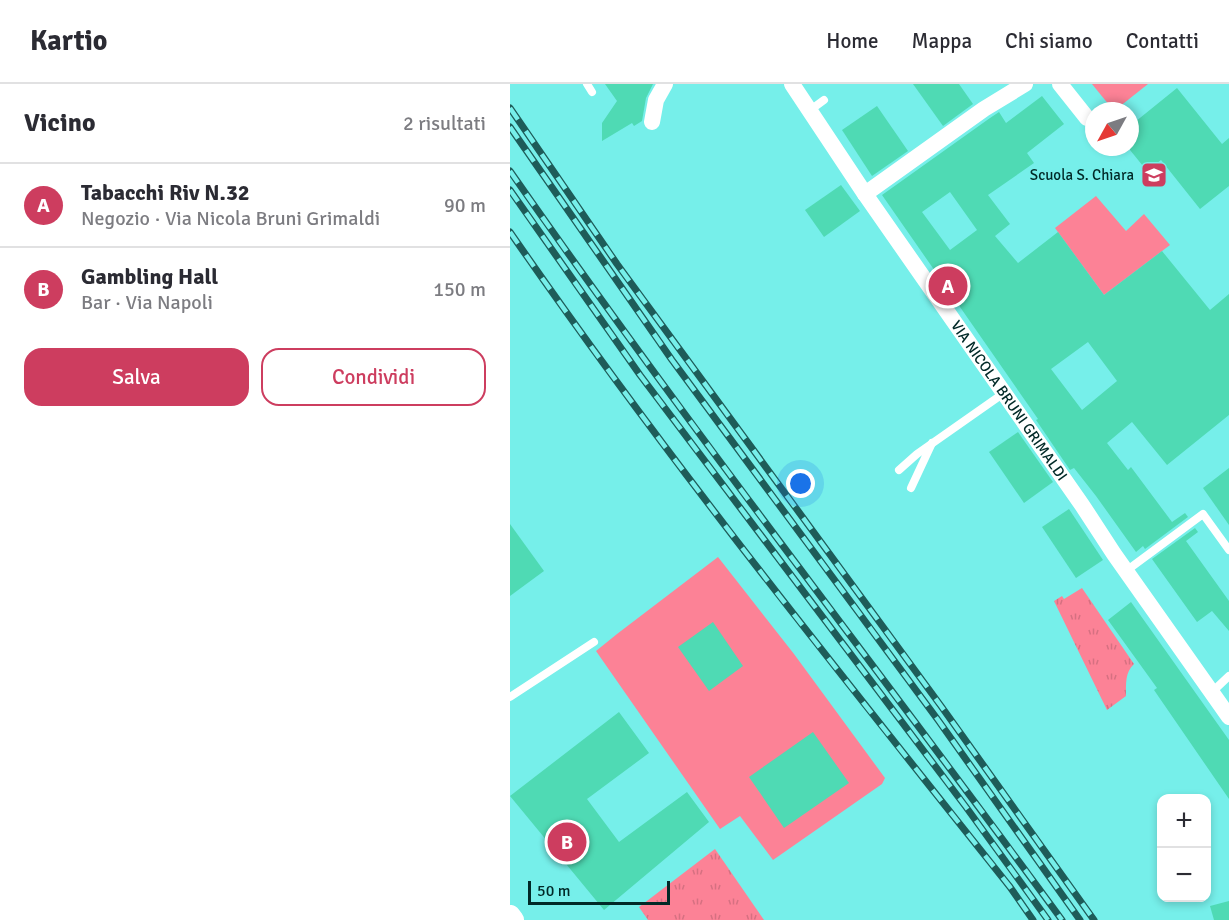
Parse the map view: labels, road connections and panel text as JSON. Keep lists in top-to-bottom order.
{
  "streets": {
    "street": ["VIA NICOLA BRUNI GRIMALDI"]
  },
  "places": {
    "school or university": ["Scuola S. Chiara"]
  },
  "scale_bar": "50 m",
  "north": "bottom left",
  "page": {
    "header": "Kartio",
    "nav": [
      "Home",
      "Mappa",
      "Chi siamo",
      "Contatti"
    ],
    "heading": ["Vicino", "2 risultati"],
    "list": [
      {
        "mark": "A",
        "name": "Tabacchi Riv N.32",
        "note": "Negozio · Via Nicola Bruni Grimaldi",
        "value": "90 m"
      },
      {
        "mark": "B",
        "name": "Gambling Hall",
        "note": "Bar · Via Napoli",
        "value": "150 m"
      }
    ],
    "pins": ["A", "B"],
    "buttons": ["Salva", "Condividi"],
    "map_buttons": ["+", "−"],
    "scale": "50 m"
  }
}
